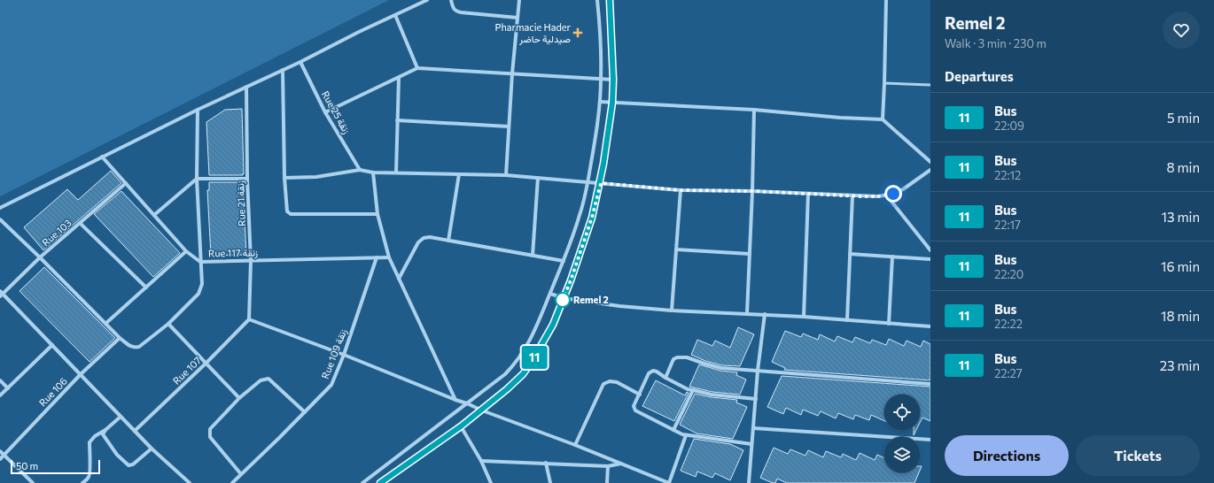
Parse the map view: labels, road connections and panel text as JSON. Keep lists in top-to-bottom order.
{
  "streets": {
    "street": [
      "Rue 25 زنقة",
      "Rue 21 زنقة",
      "Rue 103",
      "Rue 117 زنقة",
      "Rue 109 زنقة",
      "Rue 107",
      "Rue 106"
    ]
  },
  "crossings": [
    ["Rue 21 زنقة", "Rue 117 زنقة"],
    ["Rue 21 زنقة", "Rue 107"],
    ["Rue 103", "Rue 117 زنقة"],
    ["Rue 117 زنقة", "Rue 109 زنقة"]
  ],
  "places": {
    "health": ["Pharmacie Hader صيدلية حاضر"],
    "other": ["Remel 2"]
  },
  "lines": ["bus line 11"],
  "scale_bar": "50 m",
  "page": {
    "on_map": "11",
    "heading": [
      ["Remel 2", "Walk · 3 min · 230 m"],
      "Departures"
    ],
    "list": [
      {
        "mark": "11",
        "name": "Bus",
        "note": "22:09",
        "value": "5 min"
      },
      {
        "mark": "11",
        "name": "Bus",
        "note": "22:12",
        "value": "8 min"
      },
      {
        "mark": "11",
        "name": "Bus",
        "note": "22:17",
        "value": "13 min"
      },
      {
        "mark": "11",
        "name": "Bus",
        "note": "22:20",
        "value": "16 min"
      },
      {
        "mark": "11",
        "name": "Bus",
        "note": "22:22",
        "value": "18 min"
      },
      {
        "mark": "11",
        "name": "Bus",
        "note": "22:27",
        "value": "23 min"
      }
    ],
    "buttons": ["Directions", "Tickets"],
    "scale": "50 m"
  }
}
